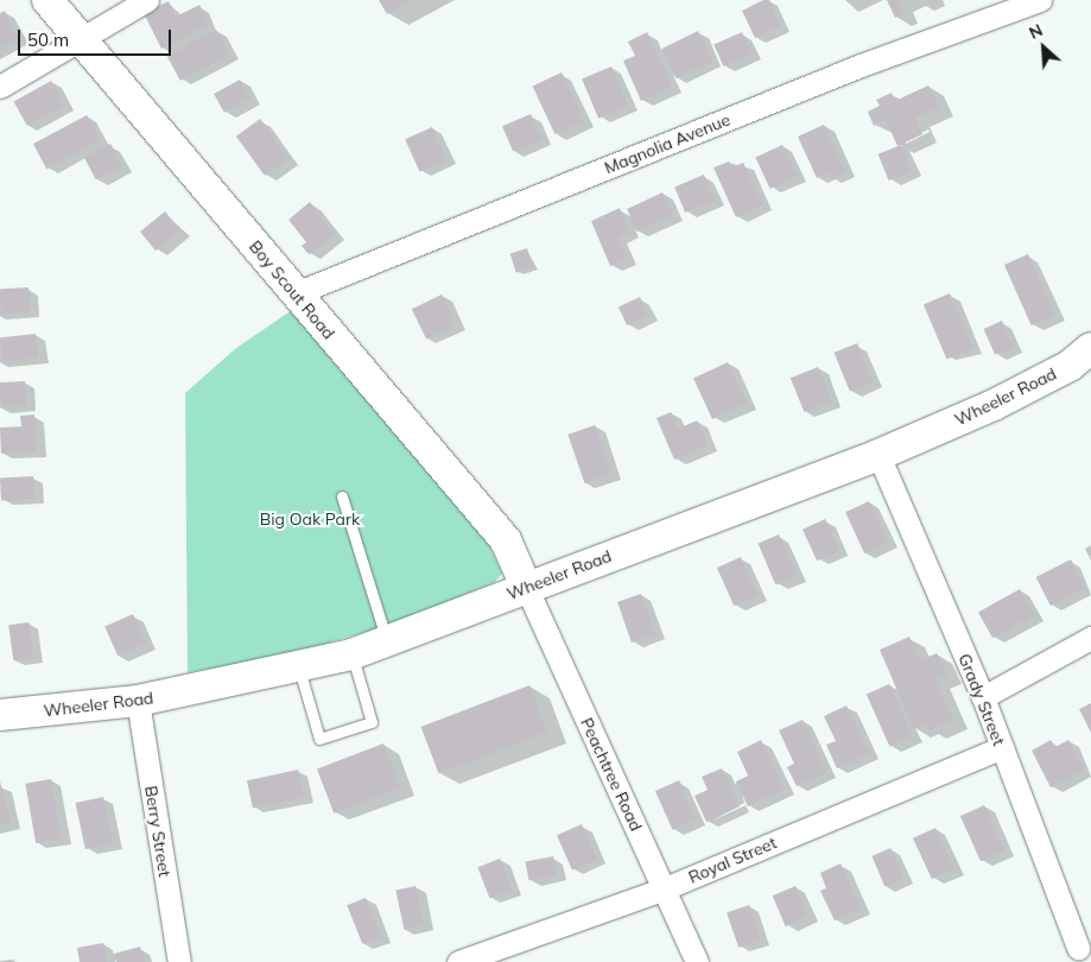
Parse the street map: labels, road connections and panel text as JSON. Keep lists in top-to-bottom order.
{
  "streets": {
    "street": [
      "Magnolia Avenue",
      "Boy Scout Road",
      "Wheeler Road",
      "Grady Street",
      "Peachtree Road",
      "Berry Street",
      "Royal Street"
    ]
  },
  "crossings": [
    ["Magnolia Avenue", "Boy Scout Road"],
    ["Boy Scout Road", "Wheeler Road"],
    ["Boy Scout Road", "Peachtree Road"],
    ["Wheeler Road", "Grady Street"],
    ["Wheeler Road", "Peachtree Road"],
    ["Wheeler Road", "Berry Street"],
    ["Grady Street", "Royal Street"],
    ["Peachtree Road", "Royal Street"]
  ],
  "parks": ["Big Oak Park"],
  "scale_bar": "50 m",
  "north": "top left"
}
